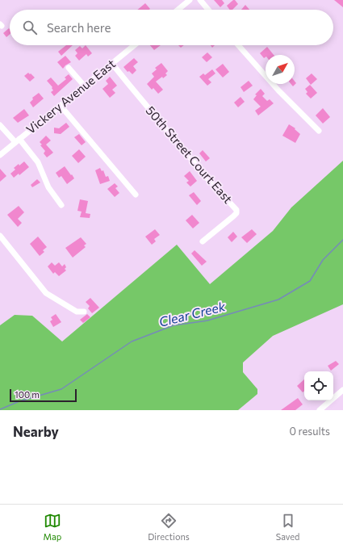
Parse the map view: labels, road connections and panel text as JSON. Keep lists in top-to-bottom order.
{
  "streets": {
    "street": ["Vickery Avenue East", "50th Street Court East"]
  },
  "crossings": [
    ["Vickery Avenue East", "50th Street Court East"]
  ],
  "water": ["Clear Creek"],
  "scale_bar": "100 m",
  "north": "top right",
  "page": {
    "search": "Search here",
    "scale": "100 m",
    "heading": ["Nearby", "0 results"],
    "nav": ["Map", "Directions", "Saved"]
  }
}
